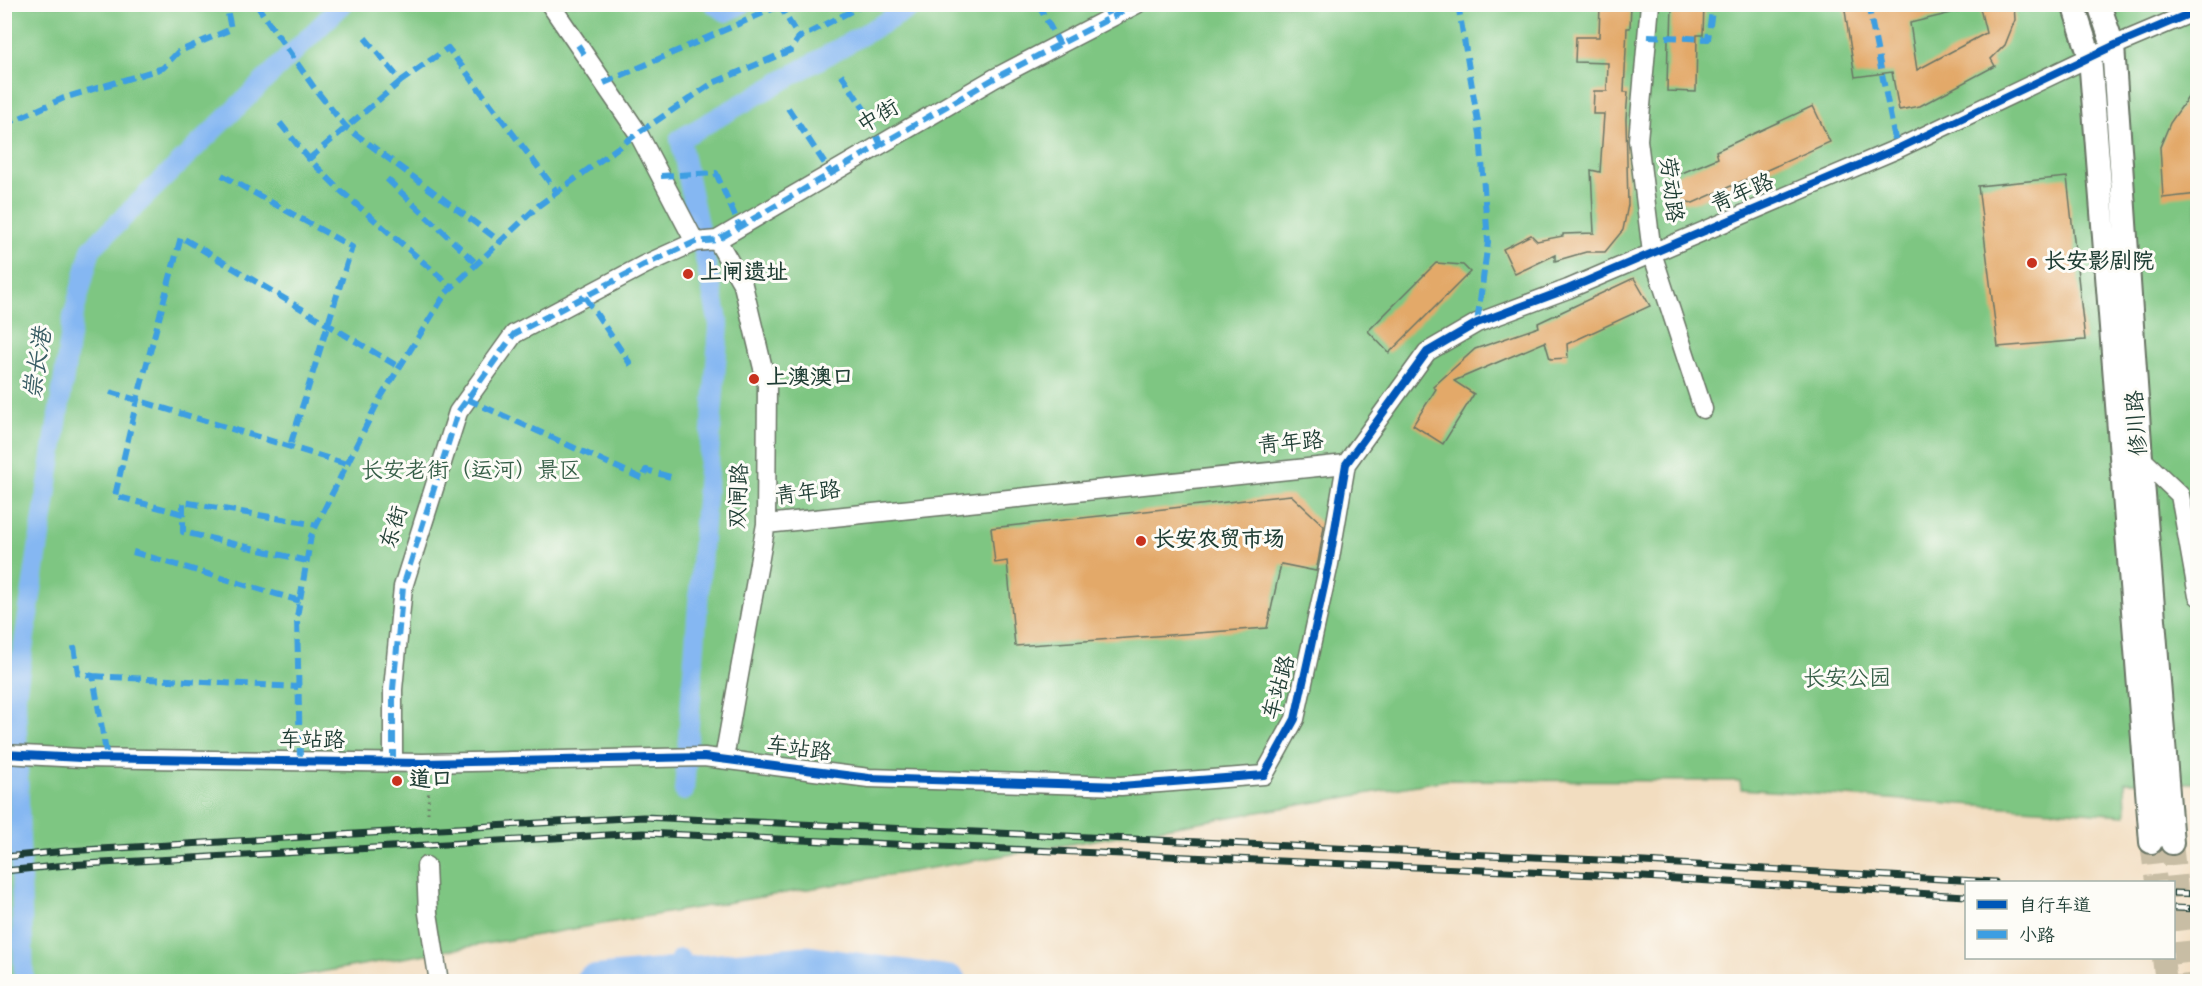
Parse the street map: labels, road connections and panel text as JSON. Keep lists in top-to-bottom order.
{
  "streets": {
    "main road": ["修川路"],
    "street": [
      "中街",
      "劳动路",
      "青年路",
      "双闸路",
      "东街",
      "车站路"
    ]
  },
  "crossings": [
    ["中街", "双闸路"],
    ["中街", "东街"],
    ["劳动路", "青年路"],
    ["青年路", "修川路"],
    ["青年路", "双闸路"],
    ["青年路", "车站路"],
    ["双闸路", "车站路"],
    ["东街", "车站路"]
  ],
  "water": ["崇长港"],
  "parks": ["长安老街（运河）景区", "长安公园"],
  "places": [
    "长安影剧院",
    "上闸遗址",
    "上澳澳口",
    "长安农贸市场",
    "道口"
  ],
  "legend": ["自行车道", "小路"]
}
